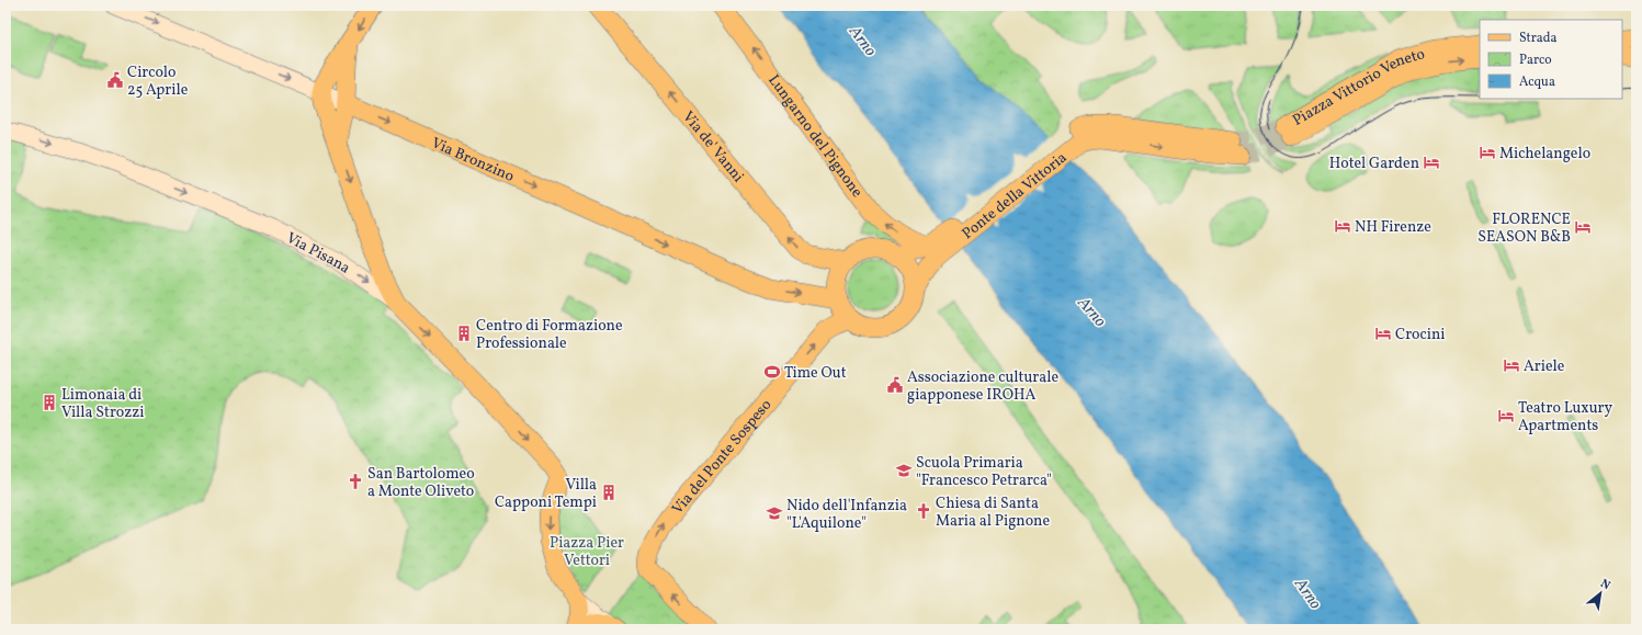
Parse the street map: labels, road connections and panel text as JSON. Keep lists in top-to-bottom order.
{
  "streets": {
    "main road": [
      "Piazza Vittorio Veneto",
      "Lungarno del Pignone",
      "Via de' Vanni",
      "Via Bronzino",
      "Ponte della Vittoria",
      "Via Pisana",
      "Via del Ponte Sospeso"
    ]
  },
  "crossings": [
    ["Lungarno del Pignone", "Ponte della Vittoria"],
    ["Via de' Vanni", "Via Bronzino"],
    ["Via de' Vanni", "Via del Ponte Sospeso"],
    ["Via Bronzino", "Via del Ponte Sospeso"]
  ],
  "one_way": [
    "Lungarno del Pignone",
    "Via de' Vanni",
    "Via Bronzino",
    "Via Pisana",
    "Via del Ponte Sospeso"
  ],
  "water": ["Arno"],
  "parks": ["Piazza Pier Vettori"],
  "places": {
    "public building": ["Circolo 25 Aprile", "Associazione culturale giapponese IROHA"],
    "hotel": [
      "Michelangelo",
      "Hotel Garden",
      "NH Firenze",
      "FLORENCE SEASON B&B",
      "Crocini",
      "Ariele",
      "Teatro Luxury Apartments"
    ],
    "building": ["Centro di Formazione Professionale", "Limonaia di Villa Strozzi", "Villa Capponi Tempi"],
    "sports": ["Time Out"],
    "school or university": ["Scuola Primaria \"Francesco Petrarca\"", "Nido dell'Infanzia \"L'Aquilone\""],
    "church": ["San Bartolomeo a Monte Oliveto", "Chiesa di Santa Maria al Pignone"]
  },
  "legend": ["Strada", "Parco", "Acqua"],
  "north": "top right"
}
